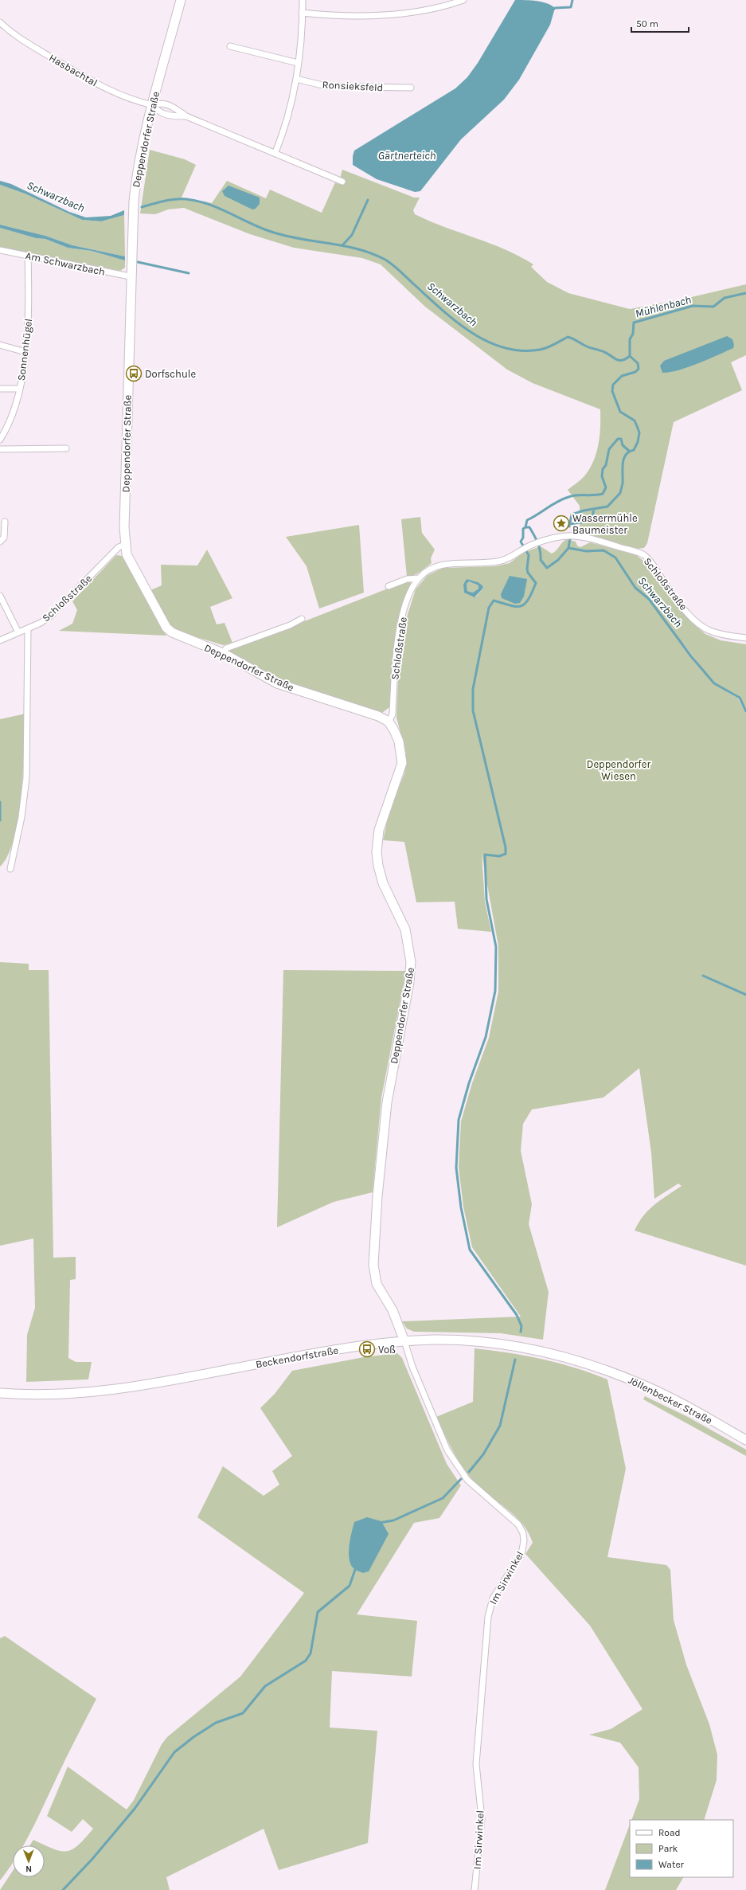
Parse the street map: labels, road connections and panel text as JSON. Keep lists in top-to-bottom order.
{
  "streets": {
    "street": [
      "Hasbachtal",
      "Ronsieksfeld",
      "Deppendorfer Straße",
      "Am Schwarzbach",
      "Sonnenhügel",
      "Schloßstraße",
      "Beckendorfstraße",
      "Jöllenbecker Straße",
      "Im Sirwinkel"
    ]
  },
  "crossings": [
    ["Hasbachtal", "Deppendorfer Straße"],
    ["Deppendorfer Straße", "Am Schwarzbach"],
    ["Deppendorfer Straße", "Schloßstraße"],
    ["Deppendorfer Straße", "Beckendorfstraße"],
    ["Deppendorfer Straße", "Im Sirwinkel"],
    ["Am Schwarzbach", "Sonnenhügel"],
    ["Beckendorfstraße", "Jöllenbecker Straße"],
    ["Beckendorfstraße", "Im Sirwinkel"]
  ],
  "water": ["Gärtnerteich", "Schwarzbach", "Mühlenbach"],
  "parks": ["Deppendorfer Wiesen"],
  "places": {
    "bus stop": ["Dorfschule", "Voß"],
    "place": ["Wassermühle Baumeister"]
  },
  "legend": ["Road", "Park", "Water"],
  "scale_bar": "50 m",
  "north": "bottom"
}
